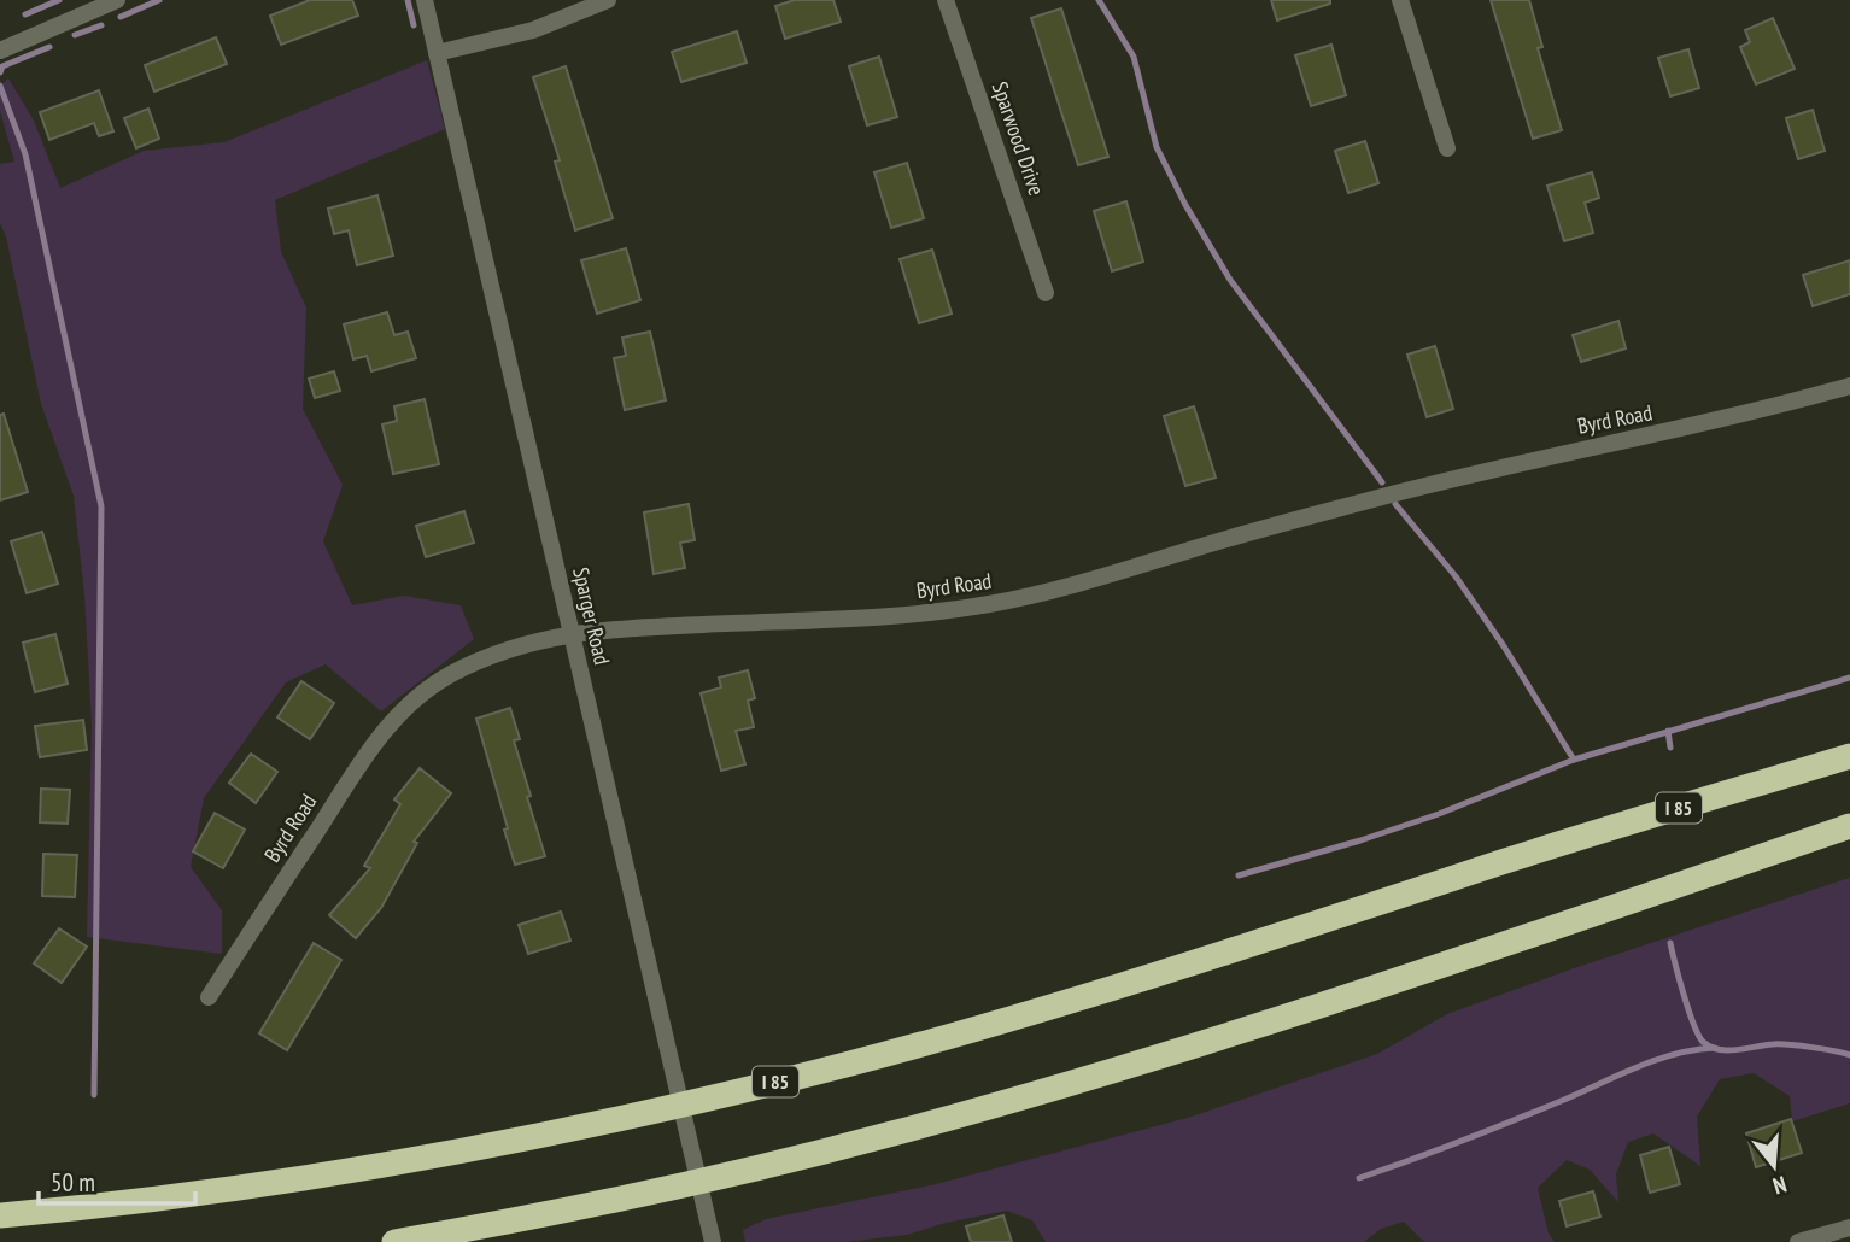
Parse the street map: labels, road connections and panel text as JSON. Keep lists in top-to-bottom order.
{
  "streets": {
    "highway": ["I 85"],
    "street": ["Sparwood Drive", "Byrd Road", "Sparger Road"]
  },
  "crossings": [
    ["Byrd Road", "Sparger Road"]
  ],
  "scale_bar": "50 m",
  "north": "bottom"
}
